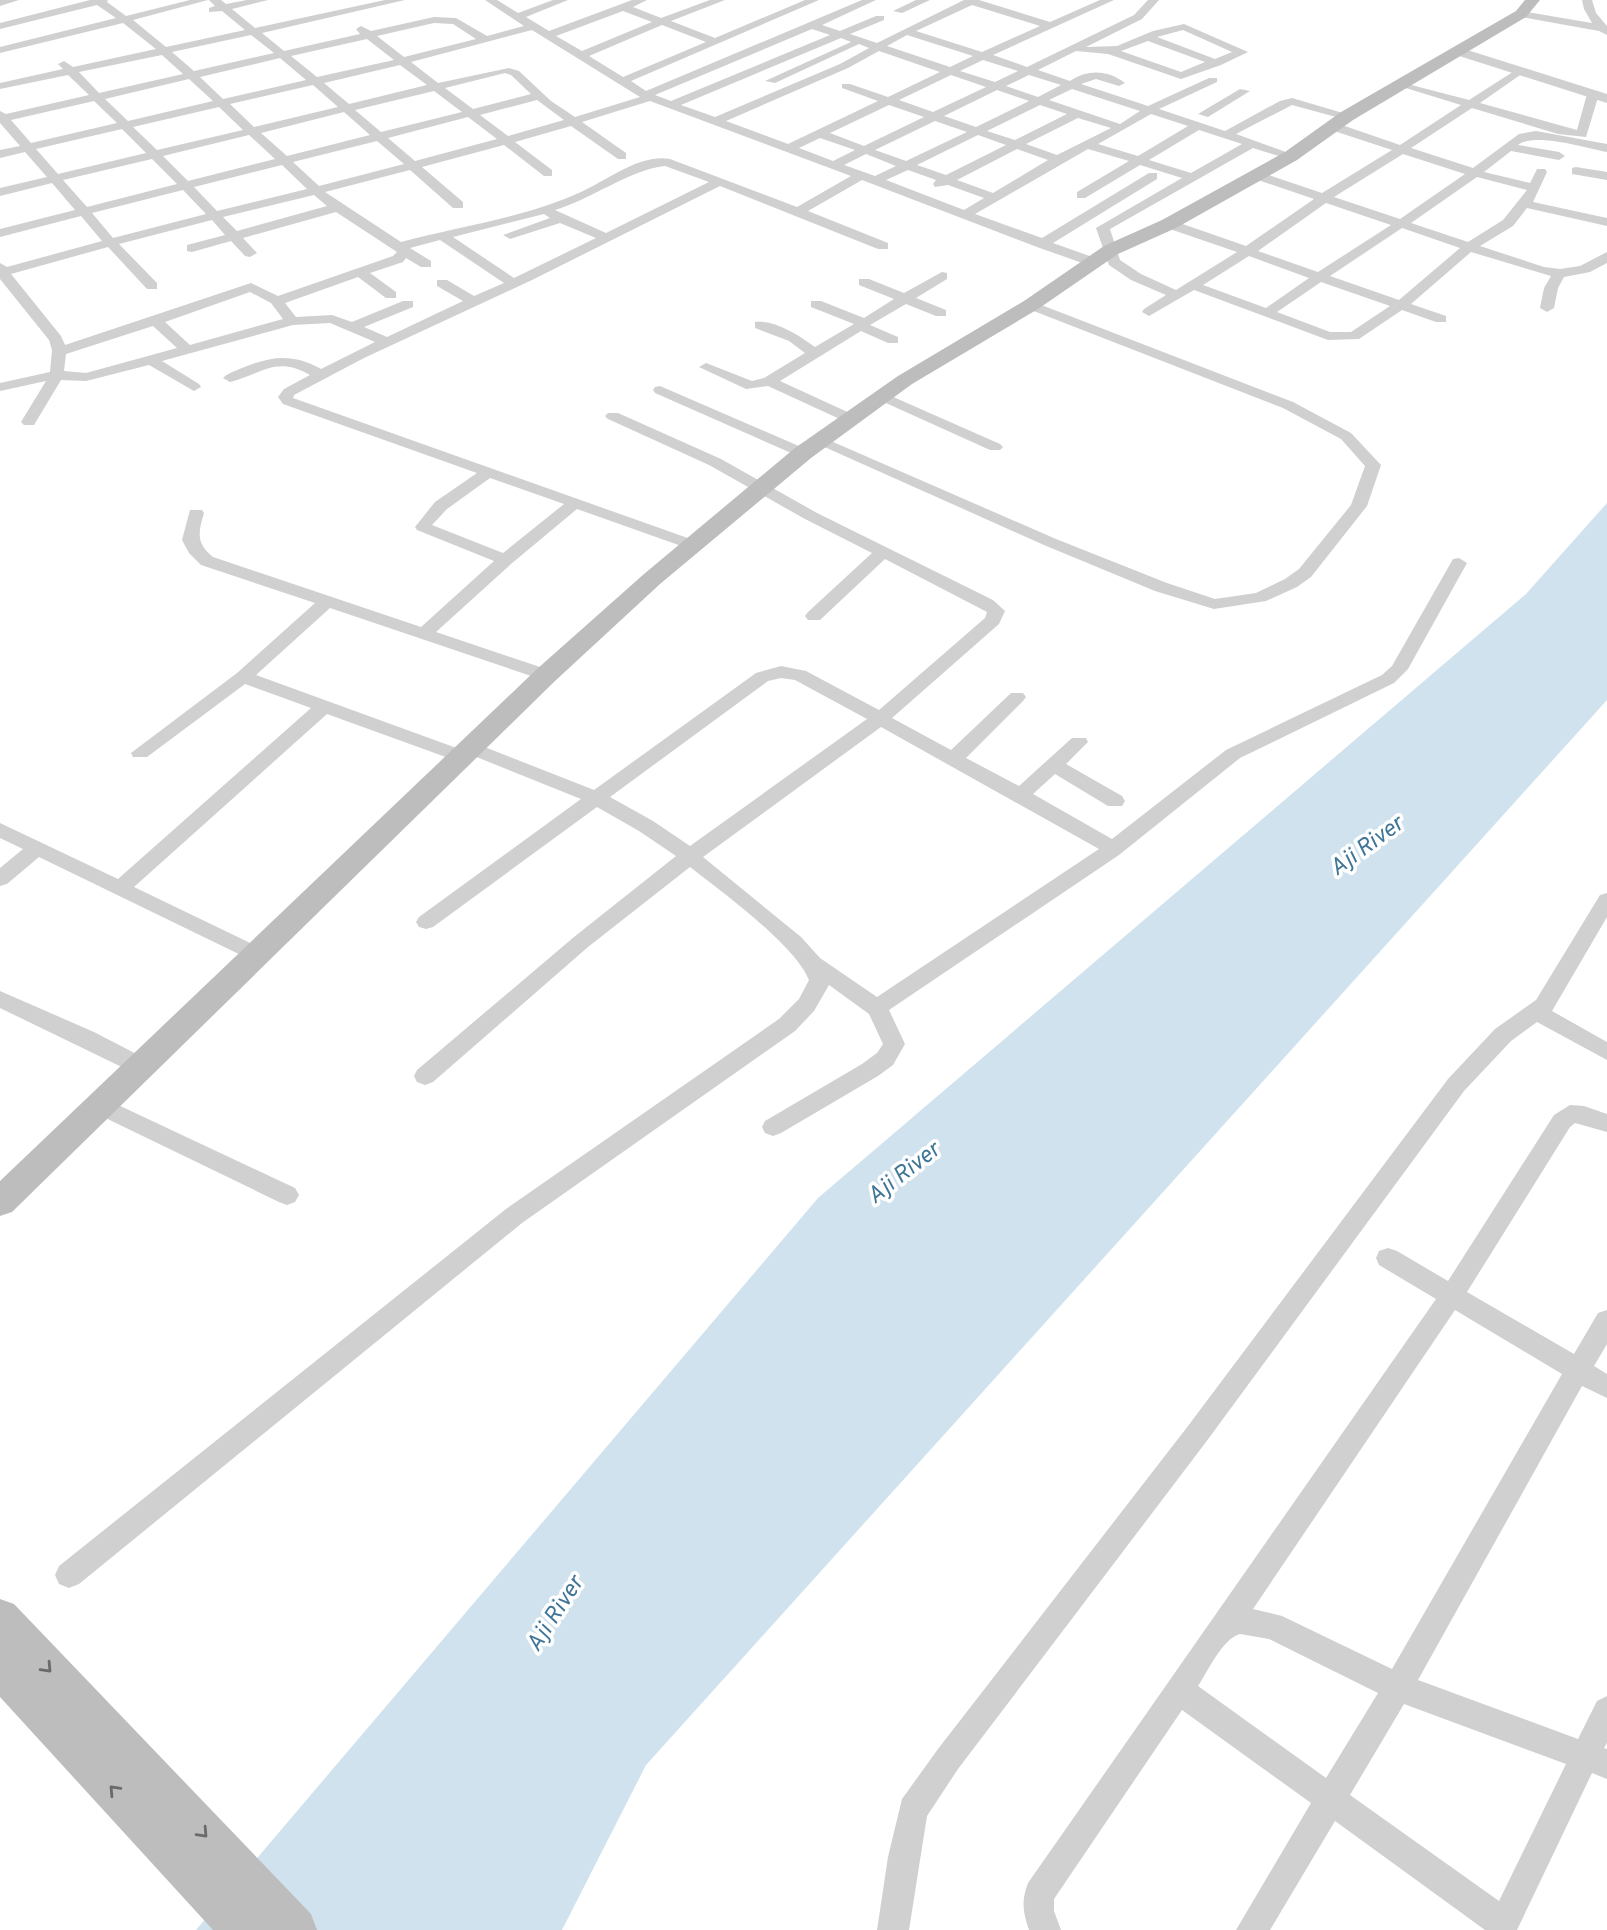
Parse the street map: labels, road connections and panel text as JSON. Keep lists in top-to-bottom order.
{
  "water": ["Aji River"]
}
